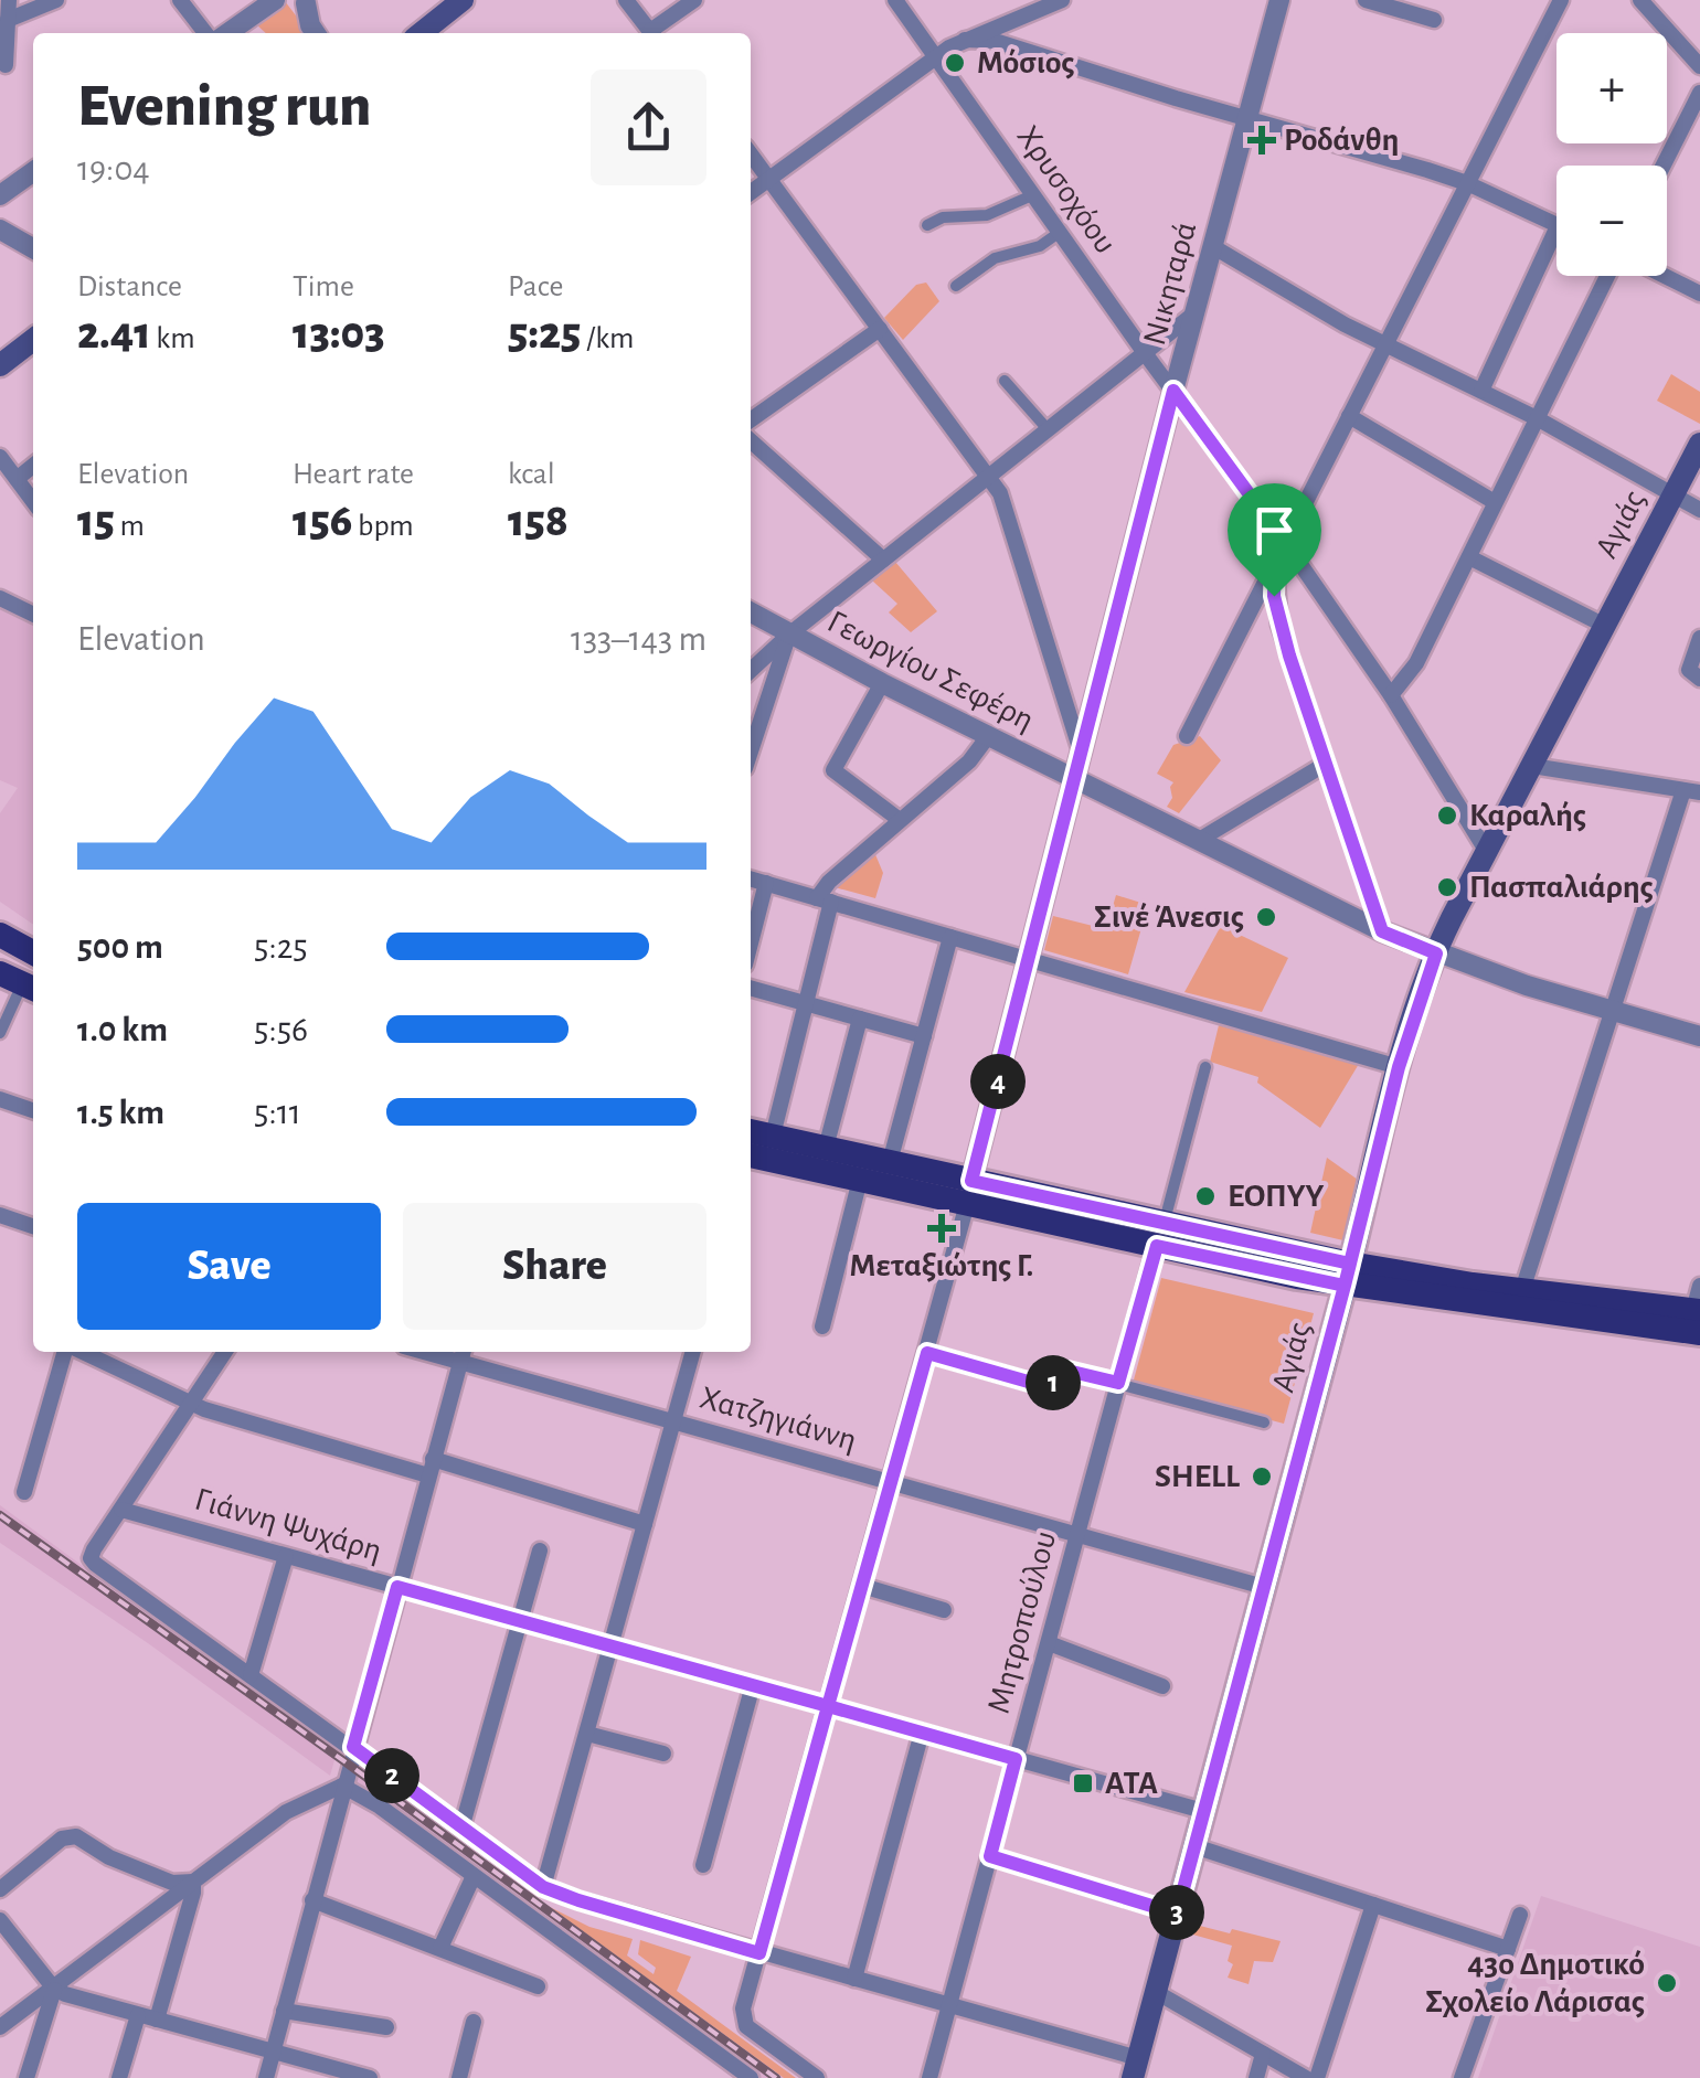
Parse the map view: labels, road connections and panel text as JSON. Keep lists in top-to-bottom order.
{
  "streets": {
    "main road": ["Αγιάς"],
    "street": [
      "Χρυσοχόου",
      "Νικηταρά",
      "Γεωργίου Σεφέρη",
      "Χατζηγιάννη",
      "Γιάννη Ψυχάρη",
      "Μητροπούλου"
    ]
  },
  "crossings": [
    ["Χρυσοχόου", "Νικηταρά"],
    ["Χρυσοχόου", "Αγιάς"],
    ["Νικηταρά", "Γεωργίου Σεφέρη"],
    ["Αγιάς", "Γεωργίου Σεφέρη"],
    ["Αγιάς", "Χατζηγιάννη"],
    ["Αγιάς", "Γιάννη Ψυχάρη"],
    ["Χατζηγιάννη", "Μητροπούλου"],
    ["Γιάννη Ψυχάρη", "Μητροπούλου"]
  ],
  "places": {
    "other": [
      "Μόσιος",
      "Καραλής",
      "Πασπαλιάρης",
      "Σινέ Άνεσις",
      "ΕΟΠΥΥ",
      "SHELL",
      "43ο Δημοτικό Σχολείο Λάρισας"
    ],
    "health": ["Ροδάνθη", "Μεταξιώτης Γ."],
    "transit": ["ΑΤΑ"]
  },
  "page": {
    "map_buttons": ["+", "−"],
    "heading": ["Evening run", "19:04"],
    "stats": [
      ["Distance", "2.41 km"],
      ["Time", "13:03"],
      ["Pace", "5:25 /km"],
      ["Elevation", "15 m"],
      ["Heart rate", "156 bpm"],
      ["kcal", "158"]
    ],
    "chart": ["Elevation", "133–143 m"],
    "list": [
      {
        "name": "500 m",
        "note": "5:25"
      },
      {
        "name": "1.0 km",
        "note": "5:56"
      },
      {
        "name": "1.5 km",
        "note": "5:11"
      }
    ],
    "pins": [
      "4",
      "1",
      "2",
      "3"
    ],
    "buttons": ["Save", "Share"]
  }
}
